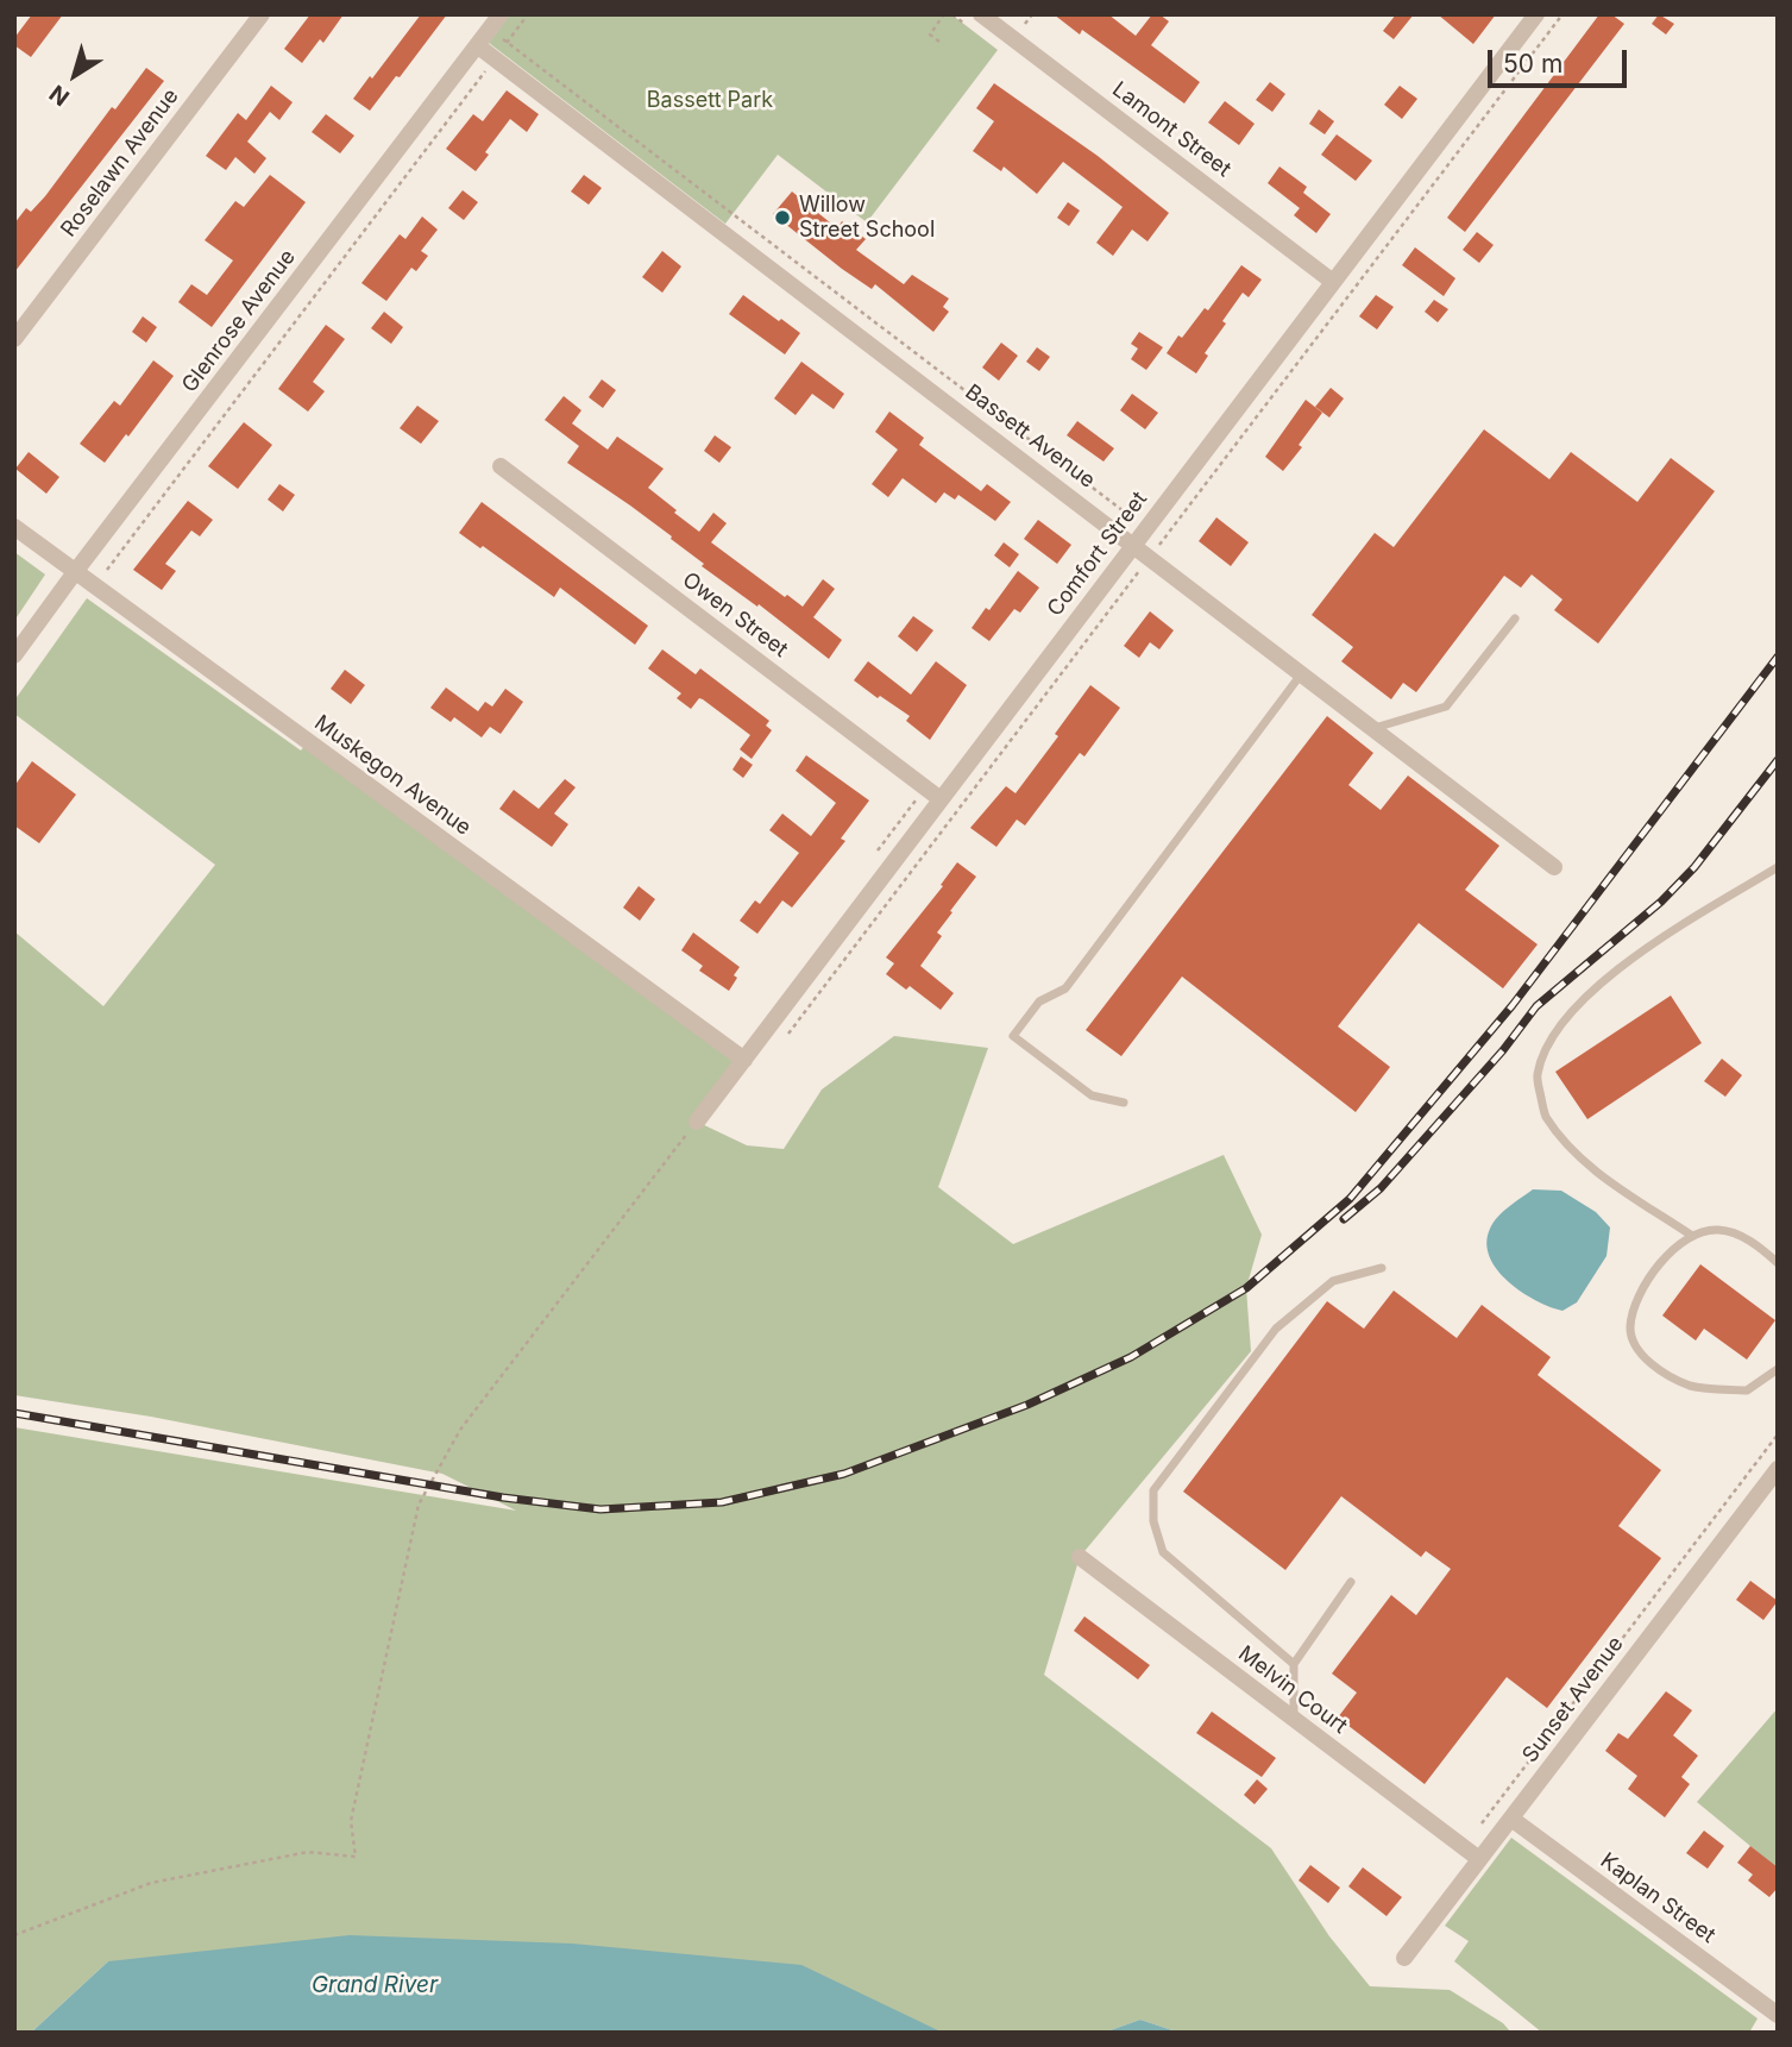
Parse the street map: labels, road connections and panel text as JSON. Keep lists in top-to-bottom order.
{
  "streets": {
    "street": [
      "Lamont Street",
      "Roselawn Avenue",
      "Glenrose Avenue",
      "Bassett Avenue",
      "Comfort Street",
      "Owen Street",
      "Muskegon Avenue",
      "Melvin Court",
      "Sunset Avenue",
      "Kaplan Street"
    ]
  },
  "crossings": [
    ["Lamont Street", "Comfort Street"],
    ["Glenrose Avenue", "Bassett Avenue"],
    ["Glenrose Avenue", "Muskegon Avenue"],
    ["Bassett Avenue", "Comfort Street"],
    ["Comfort Street", "Owen Street"],
    ["Comfort Street", "Muskegon Avenue"],
    ["Melvin Court", "Sunset Avenue"],
    ["Sunset Avenue", "Kaplan Street"]
  ],
  "water": ["Grand River"],
  "parks": ["Bassett Park"],
  "places": ["Willow Street School"],
  "scale_bar": "50 m",
  "north": "bottom left"
}
